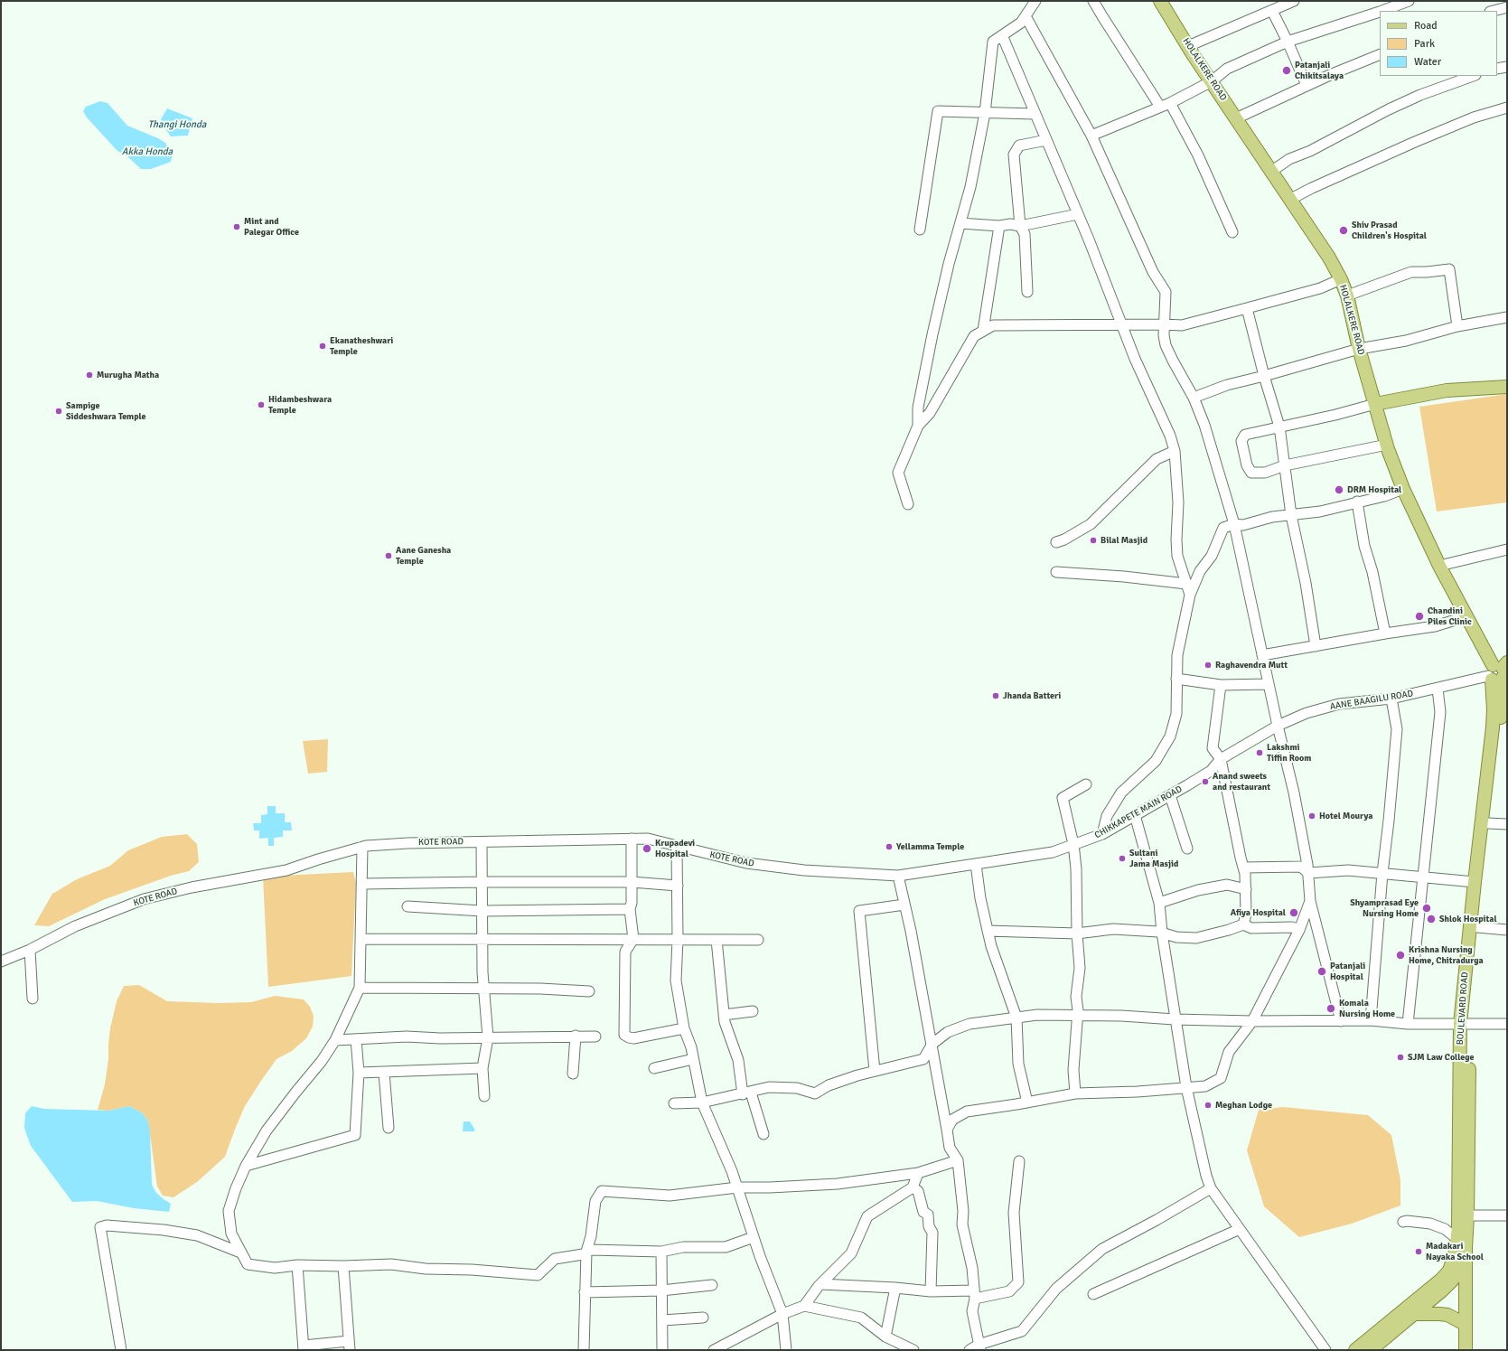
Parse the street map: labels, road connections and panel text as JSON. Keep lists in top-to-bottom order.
{
  "streets": {
    "main road": ["HOLALKERE ROAD", "BOULEVARD ROAD"],
    "street": ["AANE BAAGILU ROAD", "CHIKKAPETE MAIN ROAD", "KOTE ROAD"]
  },
  "crossings": [
    ["HOLALKERE ROAD", "AANE BAAGILU ROAD"],
    ["HOLALKERE ROAD", "BOULEVARD ROAD"],
    ["AANE BAAGILU ROAD", "CHIKKAPETE MAIN ROAD"],
    ["AANE BAAGILU ROAD", "BOULEVARD ROAD"],
    ["CHIKKAPETE MAIN ROAD", "KOTE ROAD"]
  ],
  "water": ["Thangi Honda", "Akka Honda"],
  "places": [
    "Patanjali Chikitsalaya",
    "Mint and Palegar Office",
    "Shiv Prasad Children's Hospital",
    "Ekanatheshwari Temple",
    "Murugha Matha",
    "Hidambeshwara Temple",
    "Sampige Siddeshwara Temple",
    "DRM Hospital",
    "Bilal Masjid",
    "Aane Ganesha Temple",
    "Chandini Piles Clinic",
    "Raghavendra Mutt",
    "Jhanda Batteri",
    "Lakshmi Tiffin Room",
    "Anand sweets and restaurant",
    "Hotel Mourya",
    "Yellamma Temple",
    "Krupadevi Hospital",
    "Sultani Jama Masjid",
    "Shyamprasad Eye Nursing Home",
    "Afiya Hospital",
    "Shlok Hospital",
    "Krishna Nursing Home, Chitradurga",
    "Patanjali Hospital",
    "Komala Nursing Home",
    "SJM Law College",
    "Meghan Lodge",
    "Madakari Nayaka School"
  ],
  "legend": ["Road", "Park", "Water"]
}
